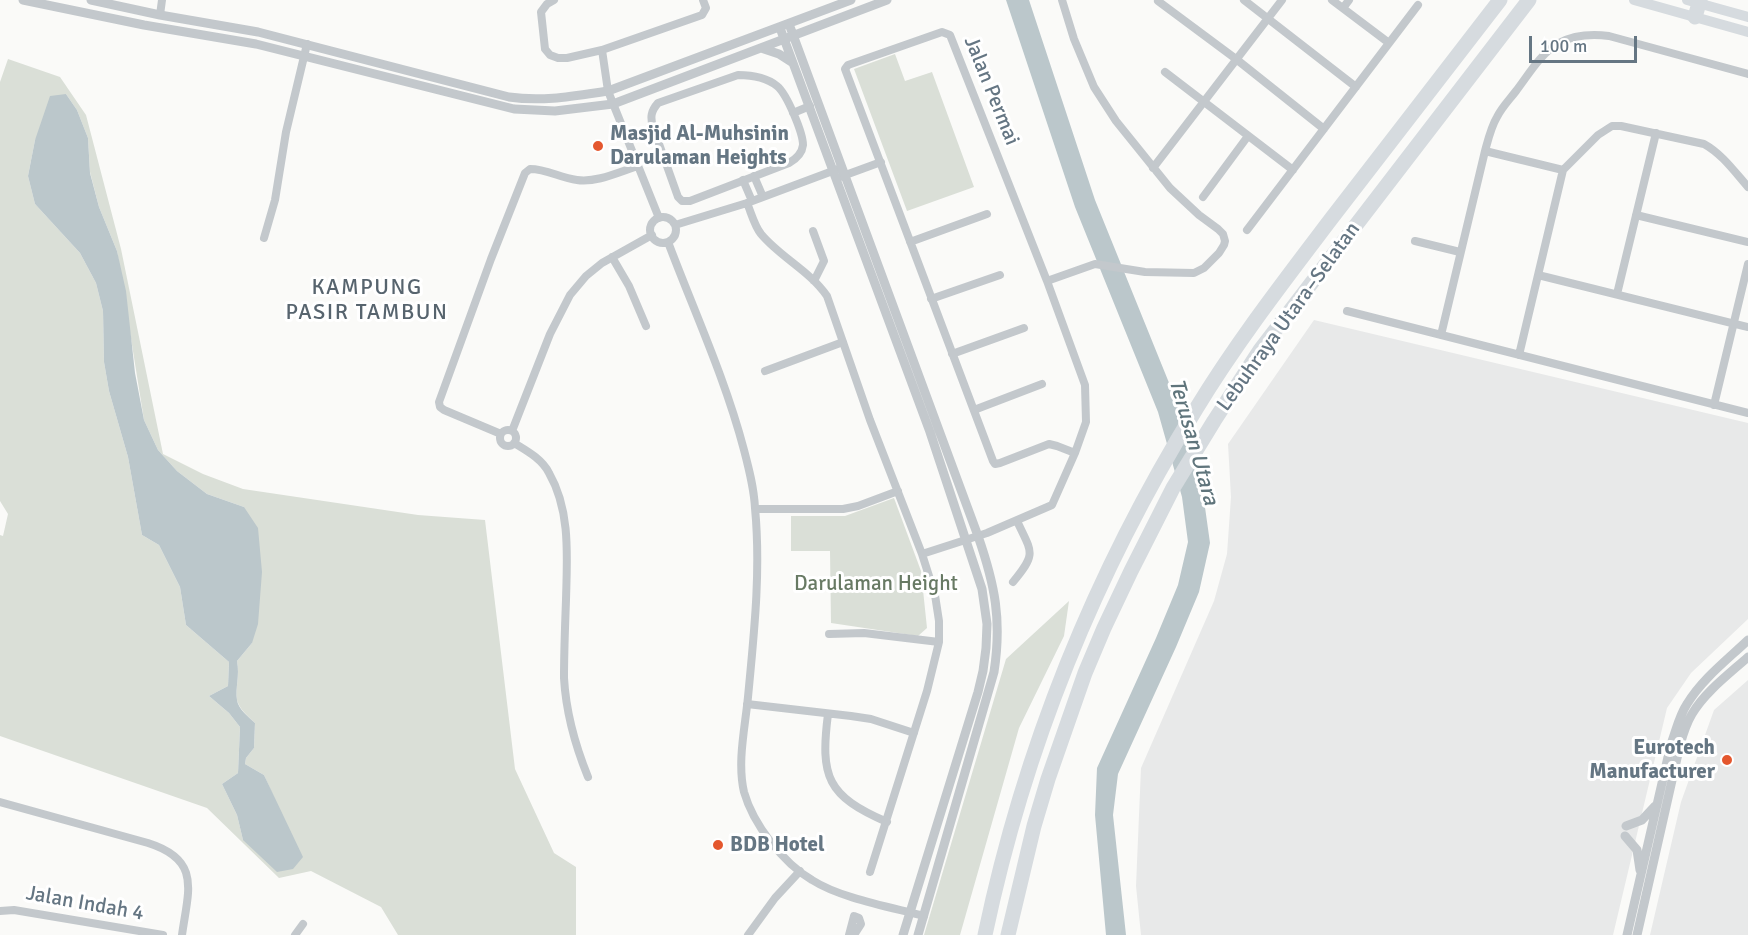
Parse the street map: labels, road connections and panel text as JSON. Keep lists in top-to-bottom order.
{
  "streets": {
    "highway": ["Lebuhraya Utara–Selatan"],
    "street": ["Jalan Permai", "Jalan Indah 4"]
  },
  "districts": ["KAMPUNG PASIR TAMBUN"],
  "water": ["Terusan Utara"],
  "parks": ["Darulaman Height"],
  "places": ["Masjid Al-Muhsinin Darulaman Heights", "Eurotech Manufacturer", "BDB Hotel"],
  "scale_bar": "100 m"
}
